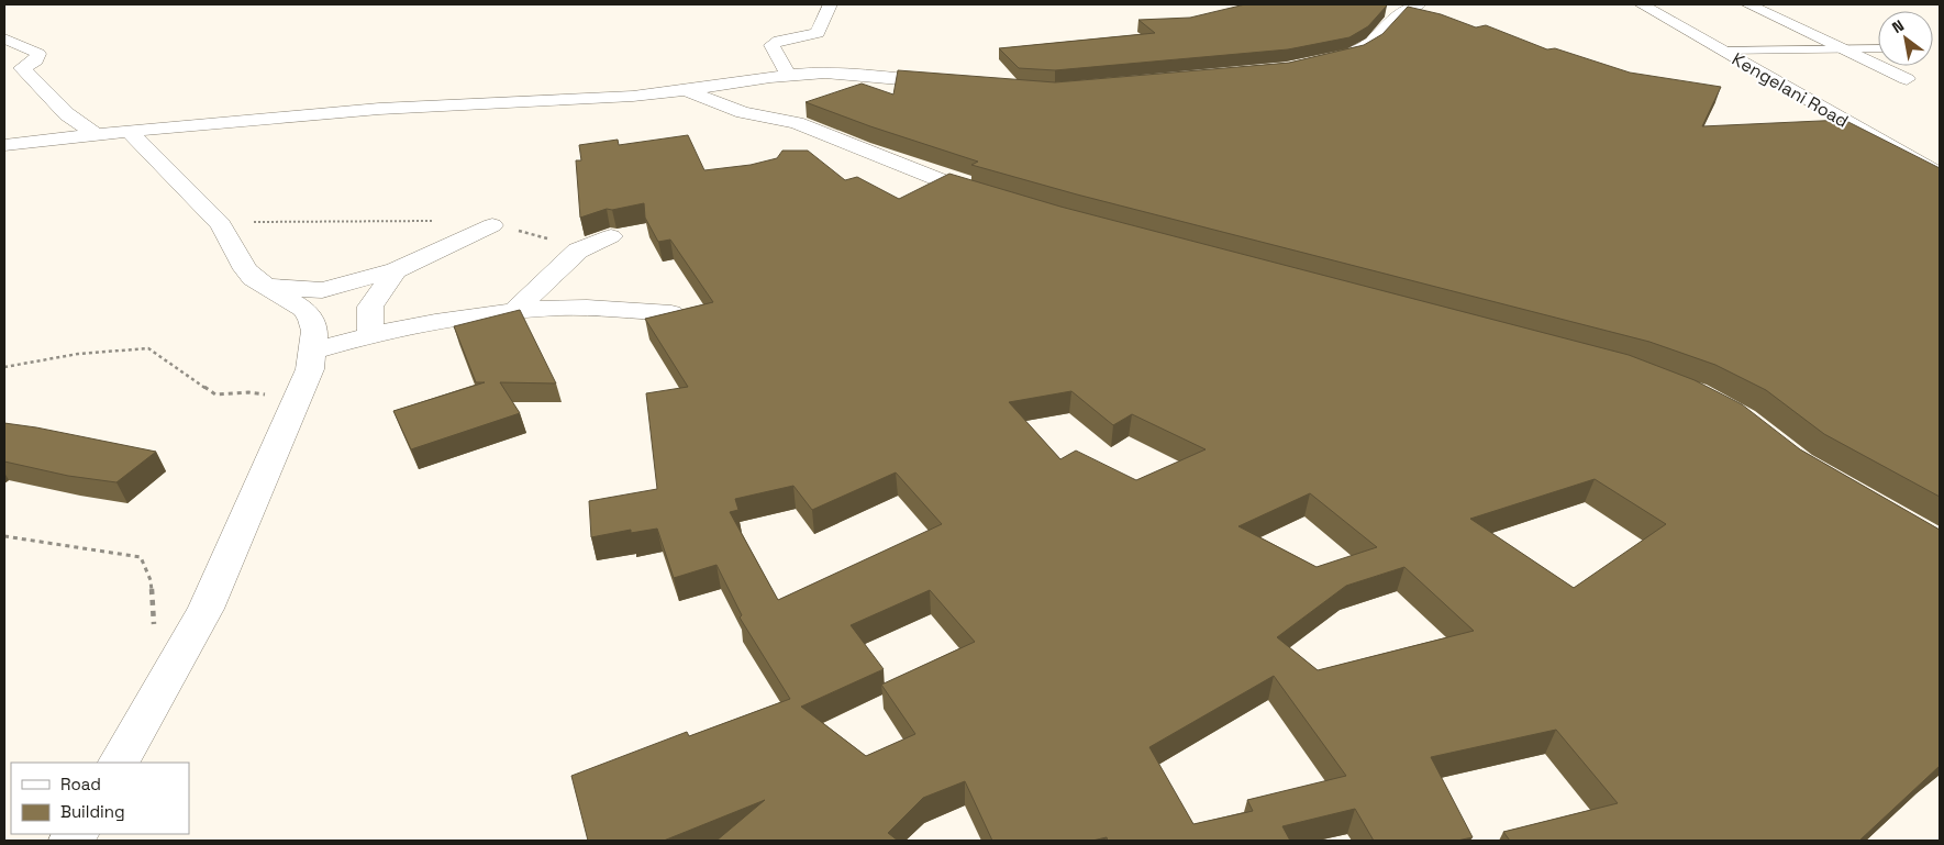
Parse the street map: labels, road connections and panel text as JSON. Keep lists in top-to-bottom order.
{
  "streets": {
    "street": ["Kengelani Road"]
  },
  "legend": ["Road", "Building"],
  "north": "top left"
}
